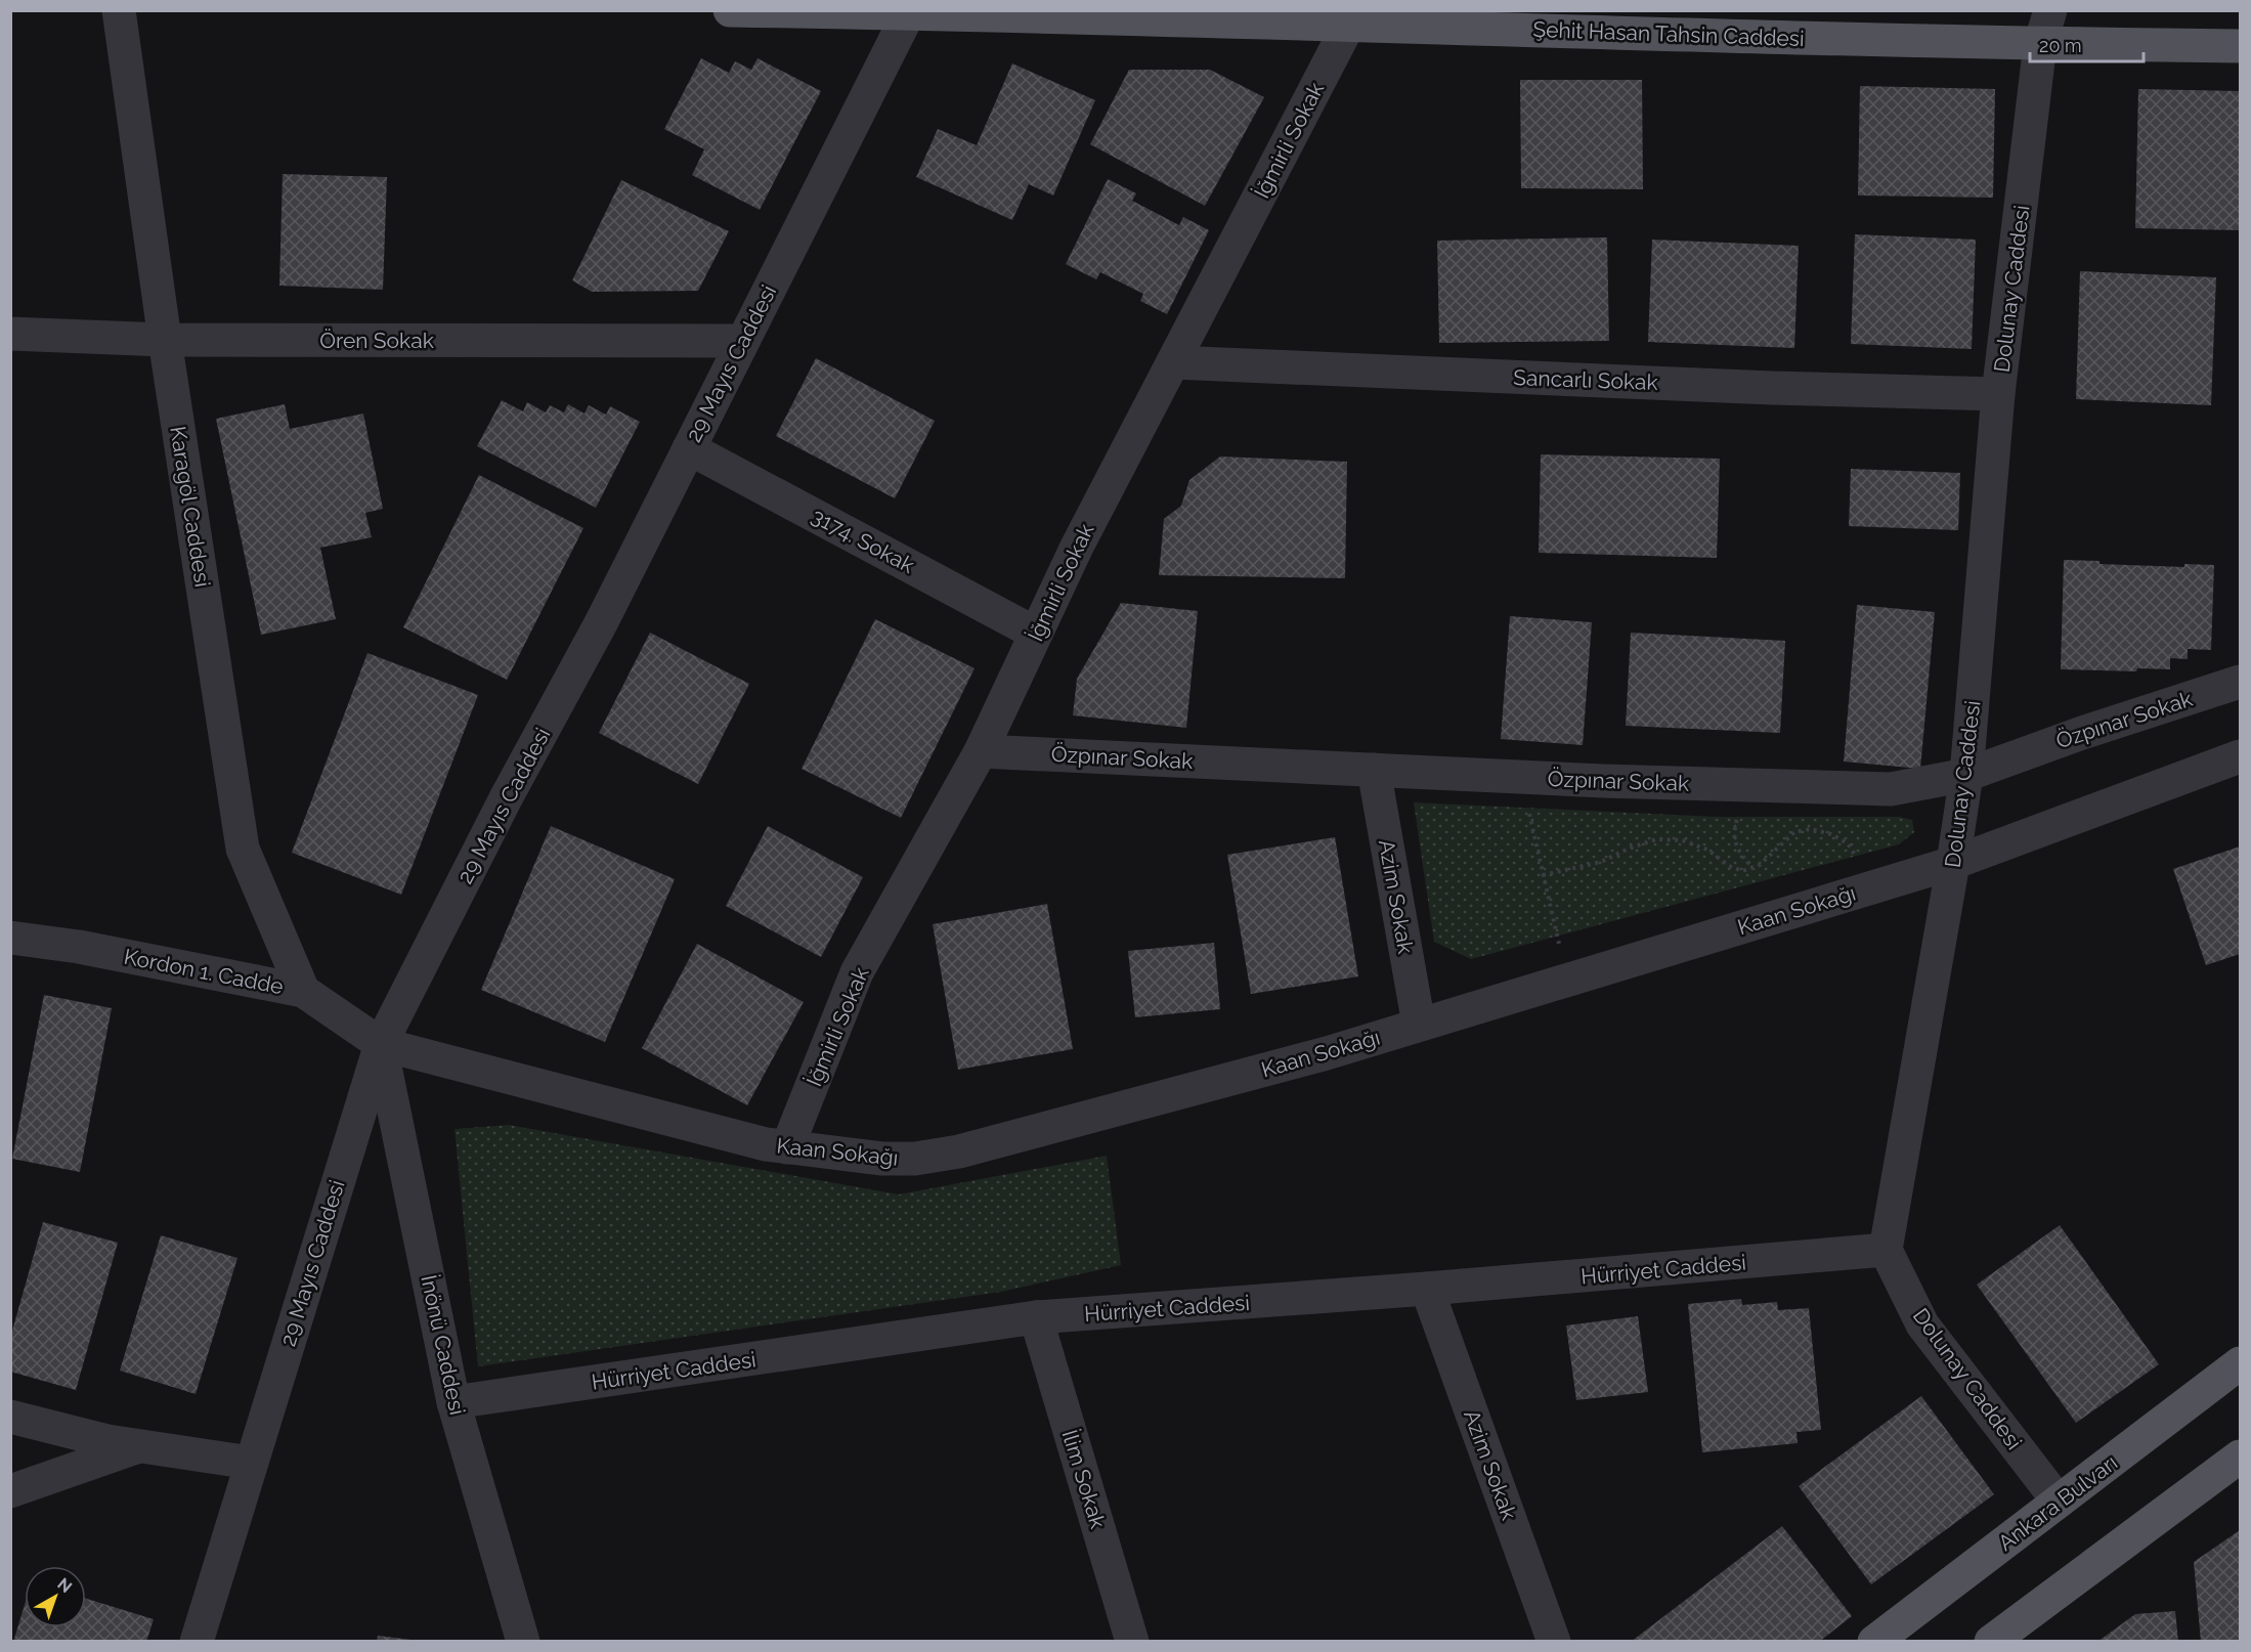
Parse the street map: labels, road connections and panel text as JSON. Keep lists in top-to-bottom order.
{
  "streets": {
    "main road": ["Şehit Hasan Tahsin Caddesi", "Ankara Bulvarı"],
    "street": [
      "İğmirli Sokak",
      "Dolunay Caddesi",
      "Ören Sokak",
      "29 Mayıs Caddesi",
      "Sancarlı Sokak",
      "Karagöl Caddesi",
      "3174. Sokak",
      "Özpınar Sokak",
      "Azim Sokak",
      "Kaan Sokağı",
      "Kordon 1. Cadde",
      "Hürriyet Caddesi",
      "İnönü Caddesi",
      "İlim Sokak"
    ]
  },
  "crossings": [
    ["Şehit Hasan Tahsin Caddesi", "İğmirli Sokak"],
    ["Şehit Hasan Tahsin Caddesi", "Dolunay Caddesi"],
    ["Şehit Hasan Tahsin Caddesi", "29 Mayıs Caddesi"],
    ["İğmirli Sokak", "Sancarlı Sokak"],
    ["İğmirli Sokak", "3174. Sokak"],
    ["İğmirli Sokak", "Özpınar Sokak"],
    ["İğmirli Sokak", "Kaan Sokağı"],
    ["Dolunay Caddesi", "Sancarlı Sokak"],
    ["Dolunay Caddesi", "Özpınar Sokak"],
    ["Dolunay Caddesi", "Kaan Sokağı"],
    ["Dolunay Caddesi", "Hürriyet Caddesi"],
    ["Dolunay Caddesi", "Ankara Bulvarı"],
    ["Ören Sokak", "29 Mayıs Caddesi"],
    ["Ören Sokak", "Karagöl Caddesi"],
    ["29 Mayıs Caddesi", "3174. Sokak"],
    ["29 Mayıs Caddesi", "Kaan Sokağı"],
    ["29 Mayıs Caddesi", "Kordon 1. Cadde"],
    ["29 Mayıs Caddesi", "İnönü Caddesi"],
    ["Karagöl Caddesi", "Kordon 1. Cadde"],
    ["Özpınar Sokak", "Azim Sokak"],
    ["Azim Sokak", "Kaan Sokağı"],
    ["Azim Sokak", "Hürriyet Caddesi"],
    ["Kaan Sokağı", "Kordon 1. Cadde"],
    ["Kaan Sokağı", "İnönü Caddesi"],
    ["Kordon 1. Cadde", "İnönü Caddesi"],
    ["Hürriyet Caddesi", "İnönü Caddesi"],
    ["Hürriyet Caddesi", "İlim Sokak"]
  ],
  "scale_bar": "20 m",
  "north": "top right"
}
